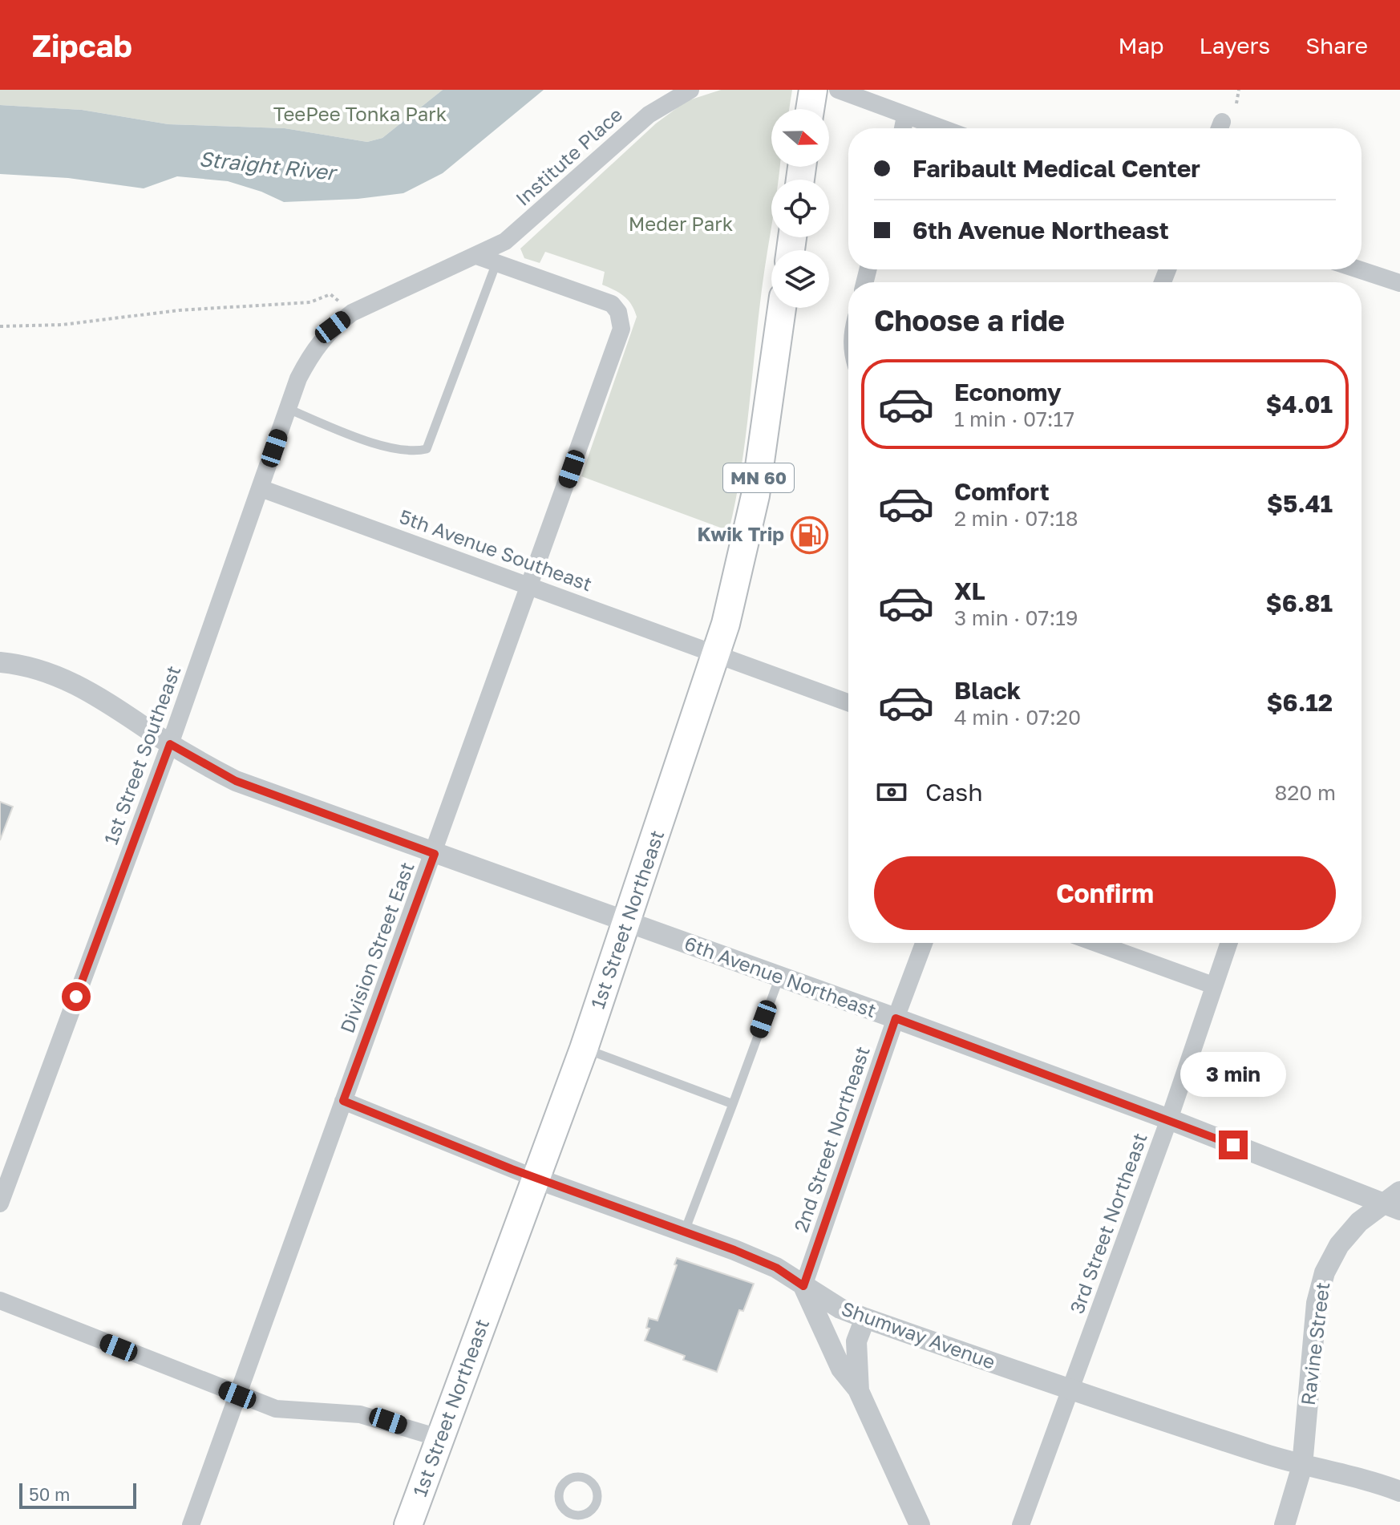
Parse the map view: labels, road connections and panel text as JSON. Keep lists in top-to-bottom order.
{
  "streets": {
    "main road": ["MN 60", "1st Street Northeast"],
    "street": [
      "Institute Place",
      "5th Avenue Southeast",
      "1st Street Southeast",
      "Division Street East",
      "6th Avenue Northeast",
      "2nd Street Northeast",
      "3rd Street Northeast",
      "Shumway Avenue",
      "Ravine Street"
    ]
  },
  "crossings": [
    ["Institute Place", "1st Street Southeast"],
    ["5th Avenue Southeast", "1st Street Southeast"],
    ["5th Avenue Southeast", "1st Street Northeast"],
    ["5th Avenue Southeast", "Division Street East"],
    ["1st Street Southeast", "6th Avenue Northeast"],
    ["1st Street Northeast", "6th Avenue Northeast"],
    ["1st Street Northeast", "Shumway Avenue"],
    ["Division Street East", "6th Avenue Northeast"],
    ["Division Street East", "Shumway Avenue"],
    ["6th Avenue Northeast", "2nd Street Northeast"],
    ["6th Avenue Northeast", "3rd Street Northeast"],
    ["6th Avenue Northeast", "Ravine Street"],
    ["2nd Street Northeast", "Shumway Avenue"],
    ["3rd Street Northeast", "Shumway Avenue"],
    ["Shumway Avenue", "Ravine Street"]
  ],
  "water": ["Straight River"],
  "parks": ["TeePee Tonka Park", "Meder Park"],
  "places": {
    "fuel station": ["Kwik Trip"]
  },
  "scale_bar": "50 m",
  "north": "right",
  "page": {
    "header": "Zipcab",
    "nav": ["Map", "Layers", "Share"],
    "banner": ["Faribault Medical Center", "6th Avenue Northeast"],
    "heading": "Choose a ride",
    "list": [
      {
        "name": "Economy",
        "note": "1 min · 07:17",
        "value": "$4.01"
      },
      {
        "name": "Comfort",
        "note": "2 min · 07:18",
        "value": "$5.41"
      },
      {
        "name": "XL",
        "note": "3 min · 07:19",
        "value": "$6.81"
      },
      {
        "name": "Black",
        "note": "4 min · 07:20",
        "value": "$6.12"
      }
    ],
    "pay": ["Cash", "820 m"],
    "buttons": "Confirm",
    "bubble": "3 min",
    "scale": "50 m"
  }
}
